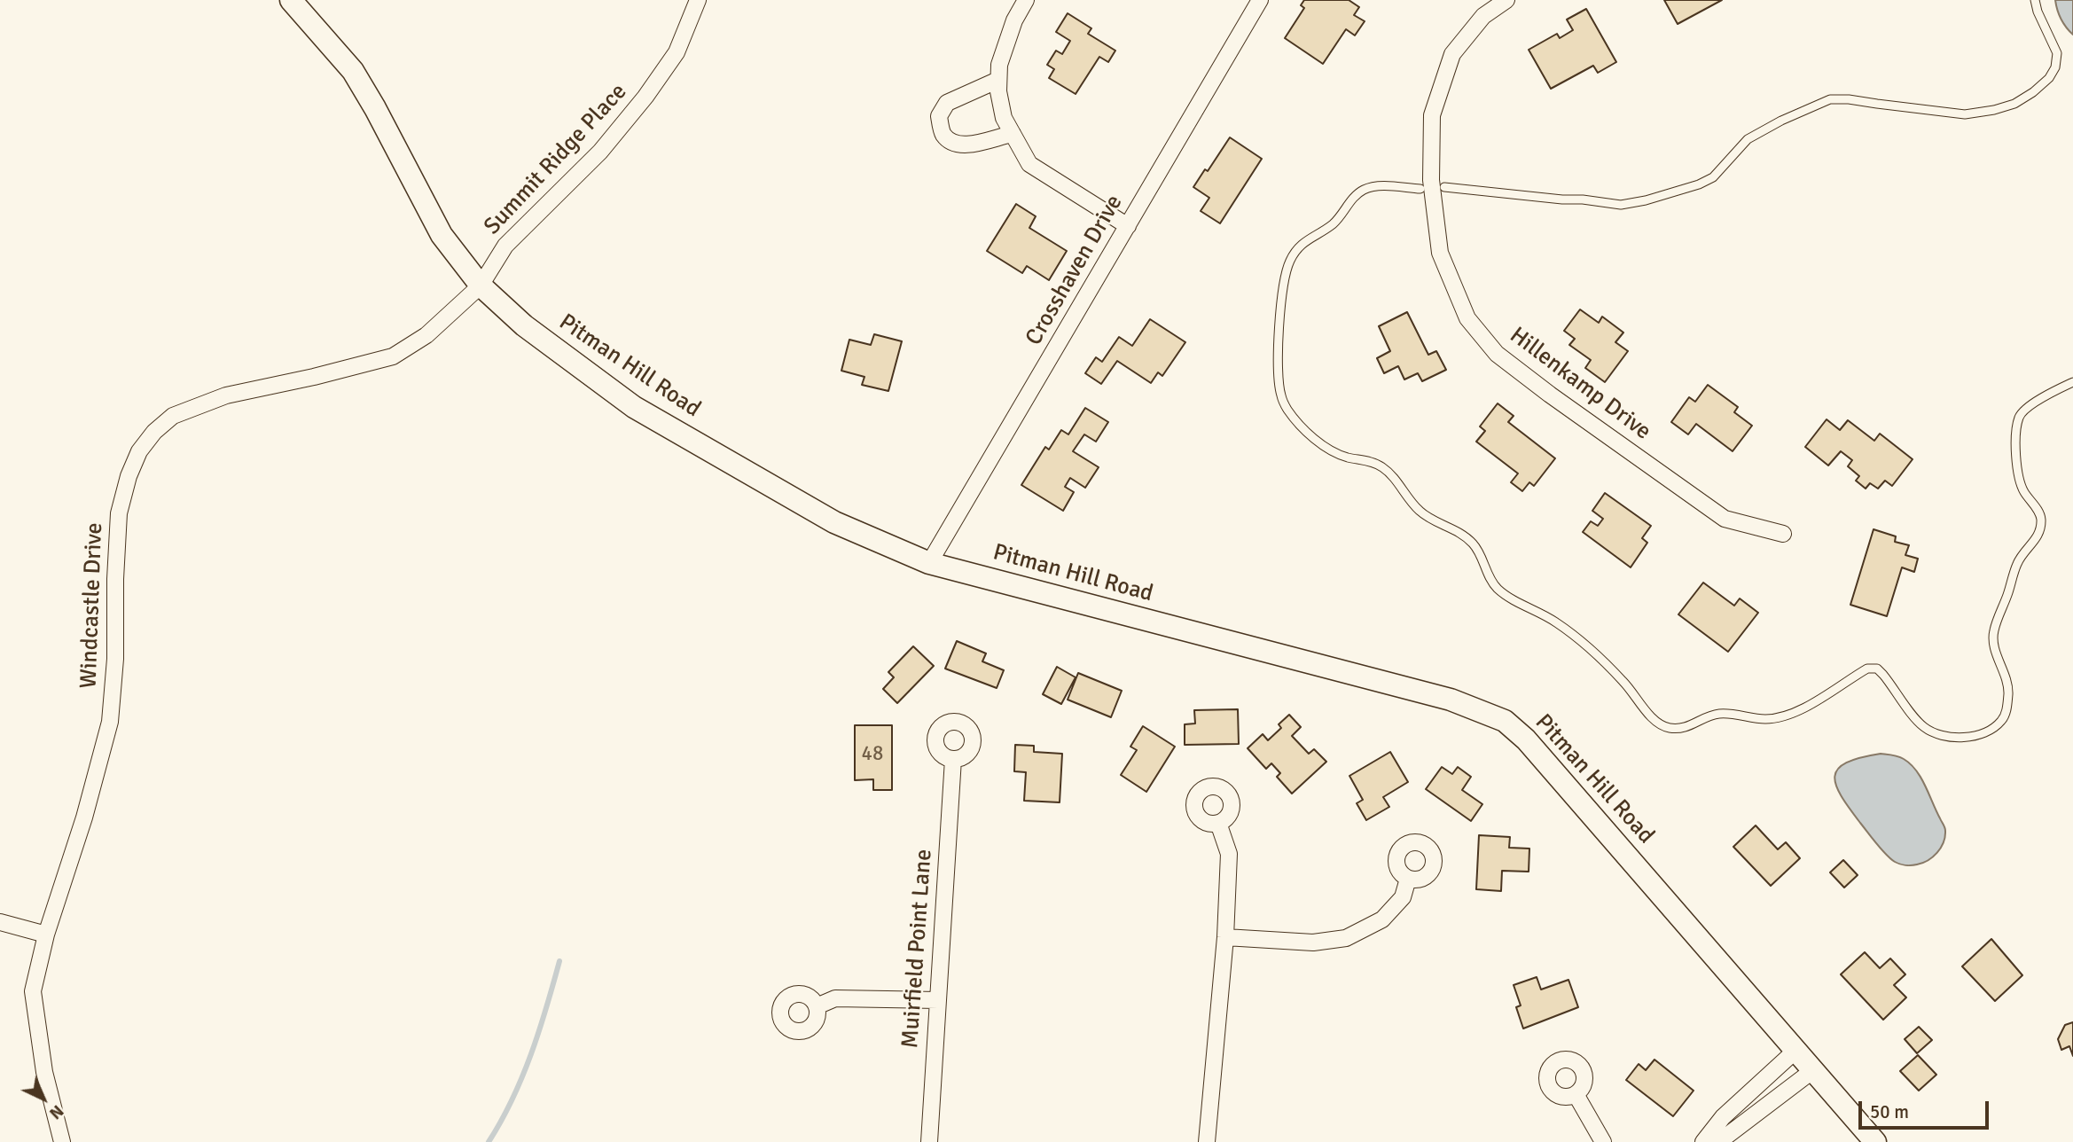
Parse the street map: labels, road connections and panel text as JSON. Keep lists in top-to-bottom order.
{
  "streets": {
    "street": [
      "Summit Ridge Place",
      "Crosshaven Drive",
      "Pitman Hill Road",
      "Hillenkamp Drive",
      "Windcastle Drive",
      "Muirfield Point Lane"
    ]
  },
  "crossings": [
    ["Summit Ridge Place", "Pitman Hill Road"],
    ["Summit Ridge Place", "Windcastle Drive"],
    ["Crosshaven Drive", "Pitman Hill Road"],
    ["Pitman Hill Road", "Windcastle Drive"]
  ],
  "house_numbers": ["48"],
  "scale_bar": "50 m",
  "north": "bottom right"
}
